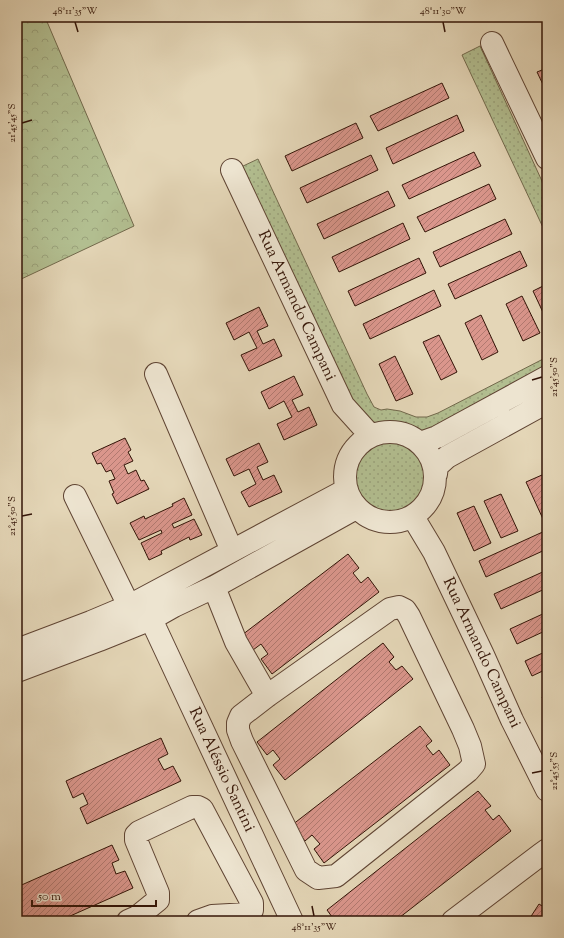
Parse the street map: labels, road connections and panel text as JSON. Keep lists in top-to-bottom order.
{
  "streets": {
    "street": ["Rua Armando Campani", "Rua Aléssio Santini"]
  },
  "scale_bar": "50 m",
  "coordinates": [
    "48°11'35\"W",
    "48°11'30\"W",
    "21°45'45\"S",
    "21°45'50\"S",
    "21°45'55\"S"
  ]
}
